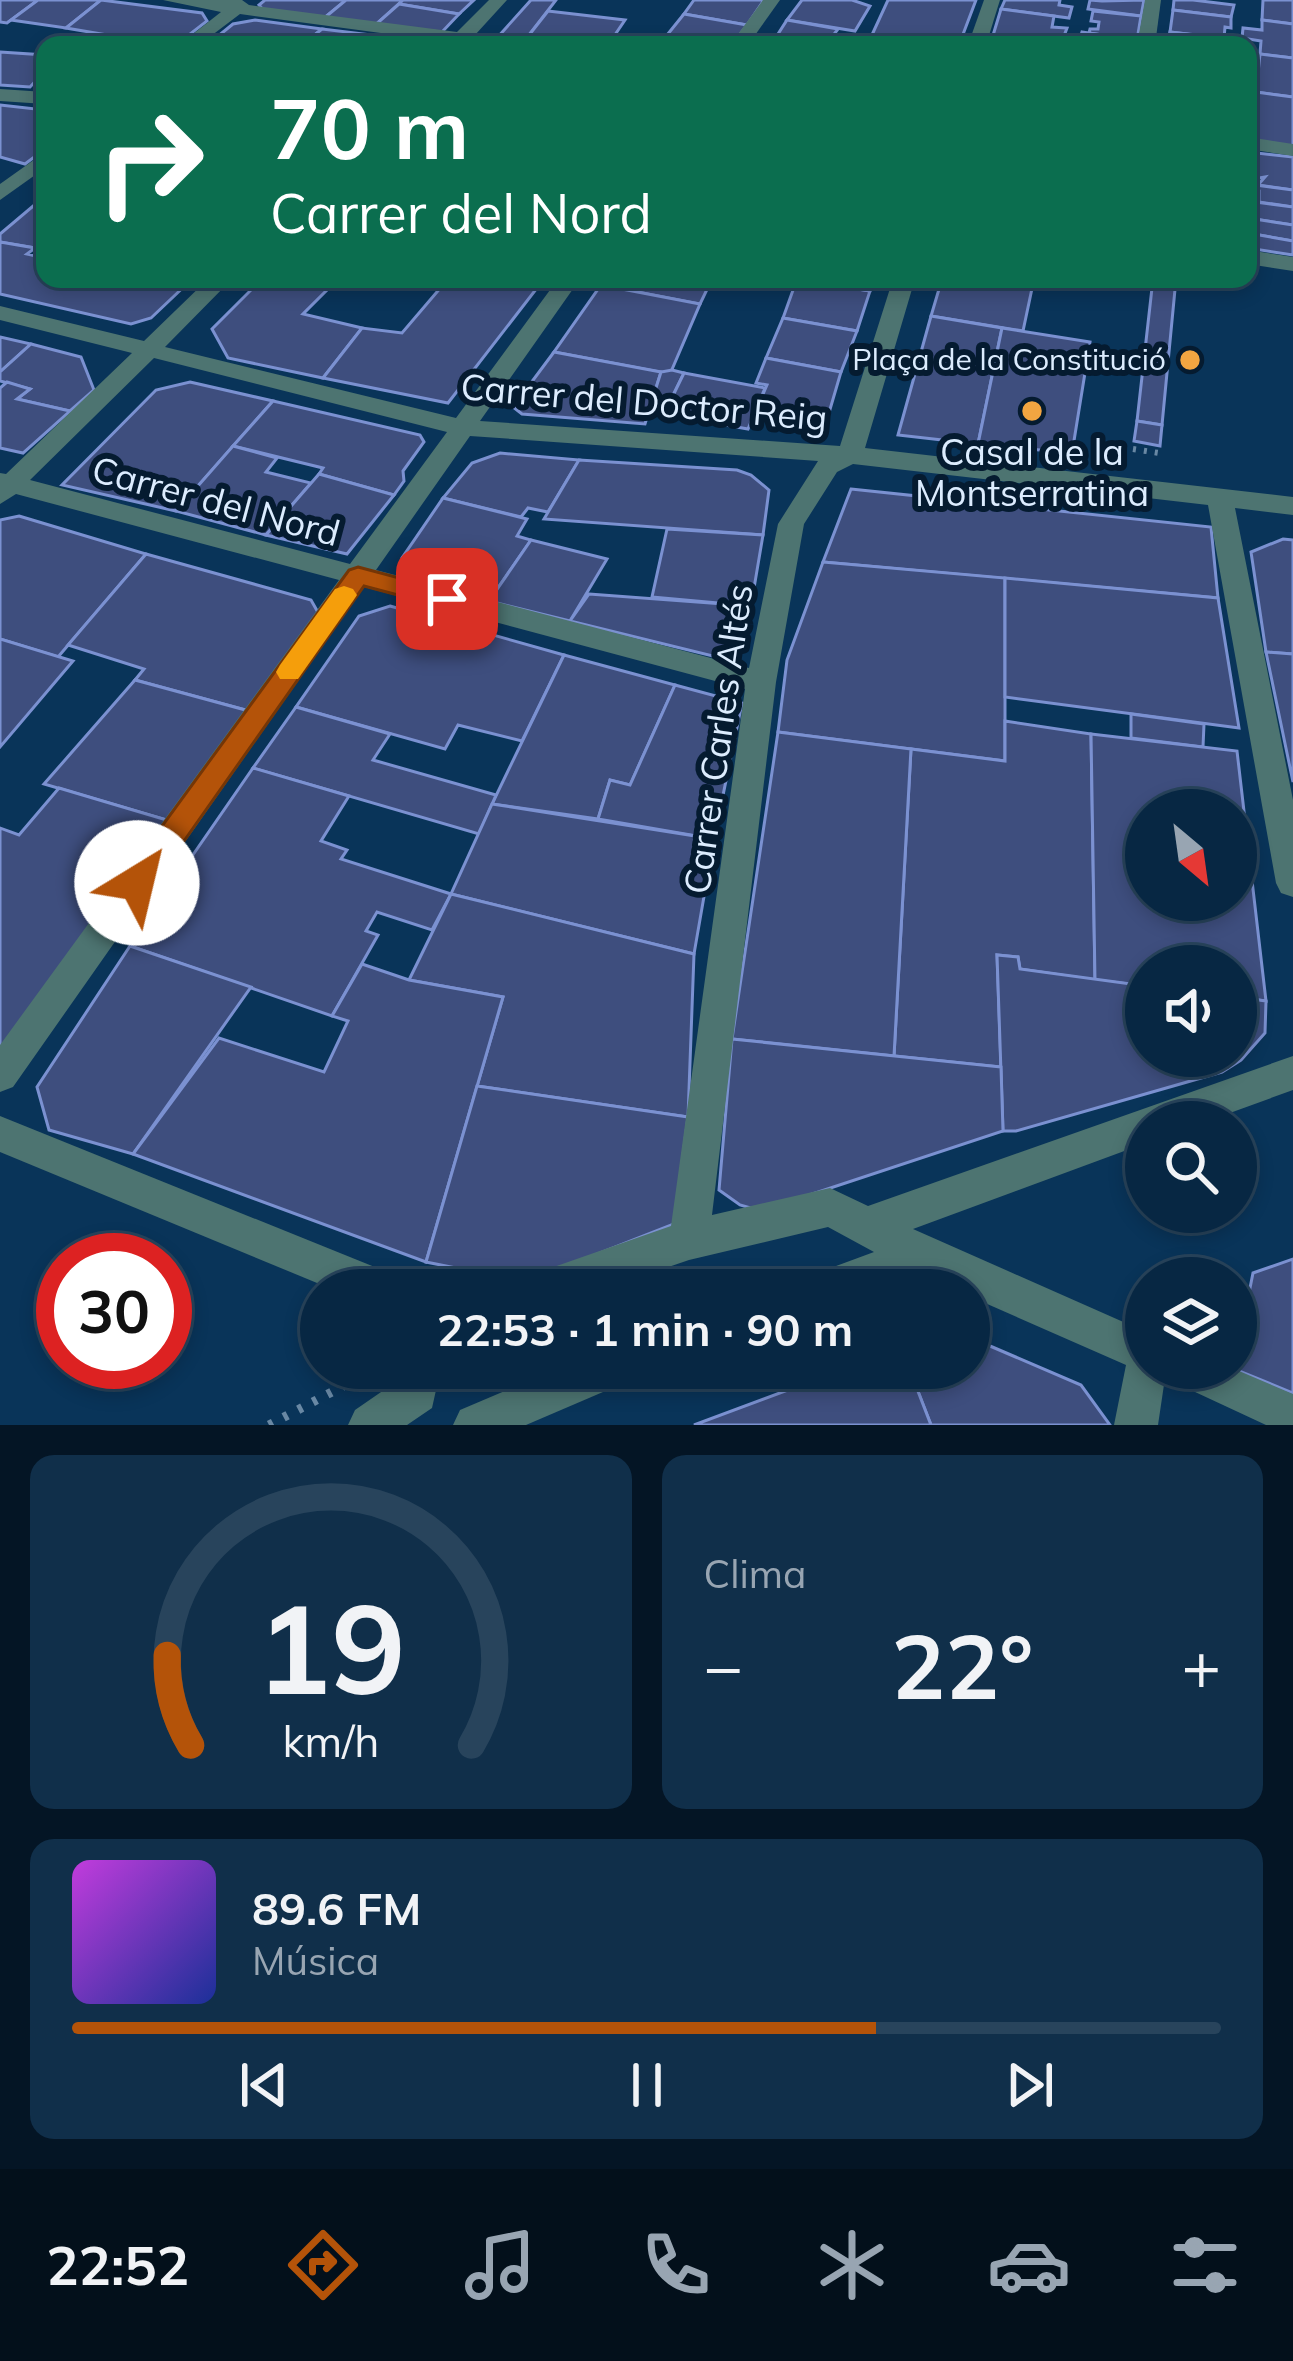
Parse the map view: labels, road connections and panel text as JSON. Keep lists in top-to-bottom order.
{
  "streets": {
    "street": ["Carrer del Doctor Reig", "Carrer del Nord", "Carrer Carles Altés"]
  },
  "crossings": [
    ["Carrer del Doctor Reig", "Carrer Carles Altés"],
    ["Carrer del Nord", "Carrer Carles Altés"]
  ],
  "places": ["Plaça de la Constitució", "Casal de la Montserratina"],
  "north": "bottom right",
  "page": {
    "turn": ["70 m", "Carrer del Nord"],
    "limit": "30",
    "trip": "22:53 · 1 min · 90 m",
    "tile": "Clima",
    "heat": ["−", "22°", "+"],
    "song": ["89.6 FM", "Música"],
    "tabs": "22:52",
    "gauge": ["19", "km/h"]
  }
}
